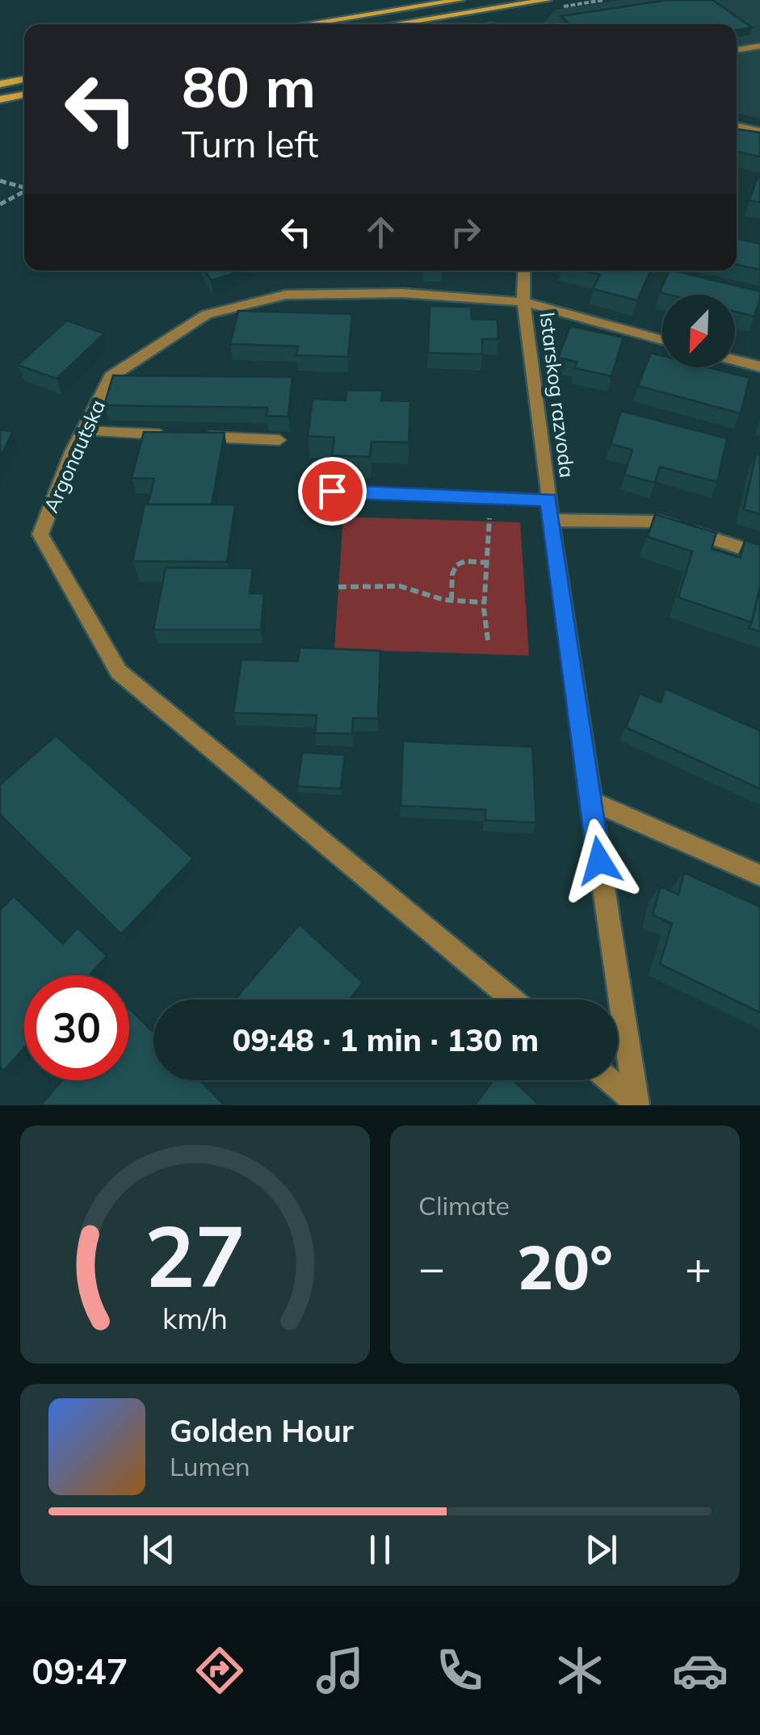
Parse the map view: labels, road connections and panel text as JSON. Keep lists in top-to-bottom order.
{
  "streets": {
    "street": ["Istarskog razvoda", "Argonautska"]
  },
  "crossings": [
    ["Istarskog razvoda", "Argonautska"]
  ],
  "north": "bottom left",
  "page": {
    "turn": ["80 m", "Turn left"],
    "limit": "30",
    "trip": "09:48 · 1 min · 130 m",
    "tile": "Climate",
    "heat": ["−", "20°", "+"],
    "song": ["Golden Hour", "Lumen"],
    "tabs": "09:47",
    "gauge": ["27", "km/h"]
  }
}
